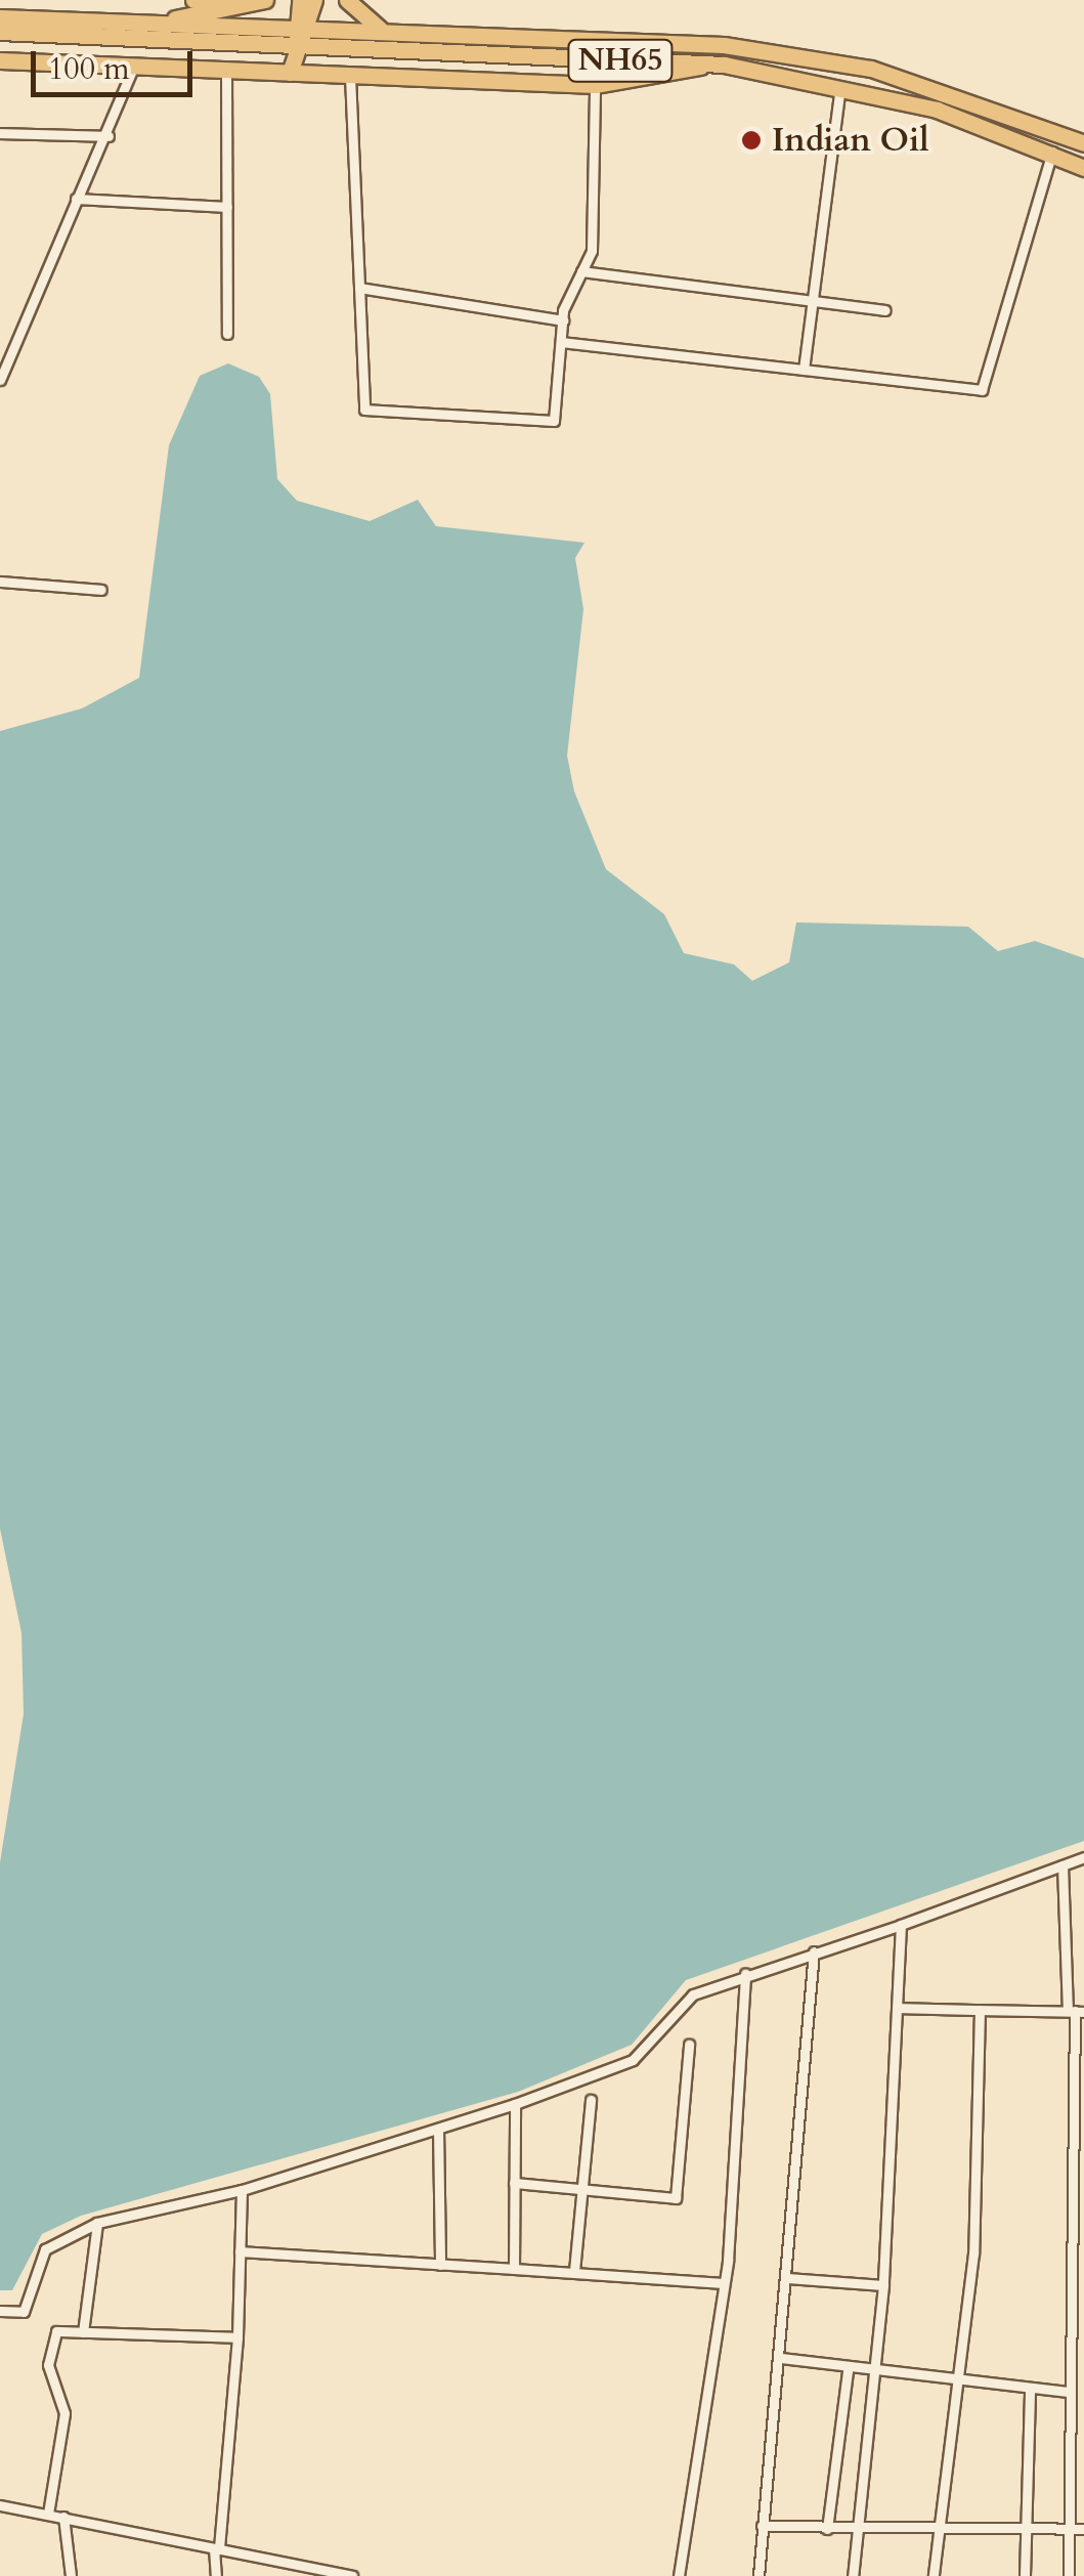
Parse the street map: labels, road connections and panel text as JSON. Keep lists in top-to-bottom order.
{
  "streets": {
    "main road": ["NH65"]
  },
  "places": ["Indian Oil"],
  "scale_bar": "100 m"
}
